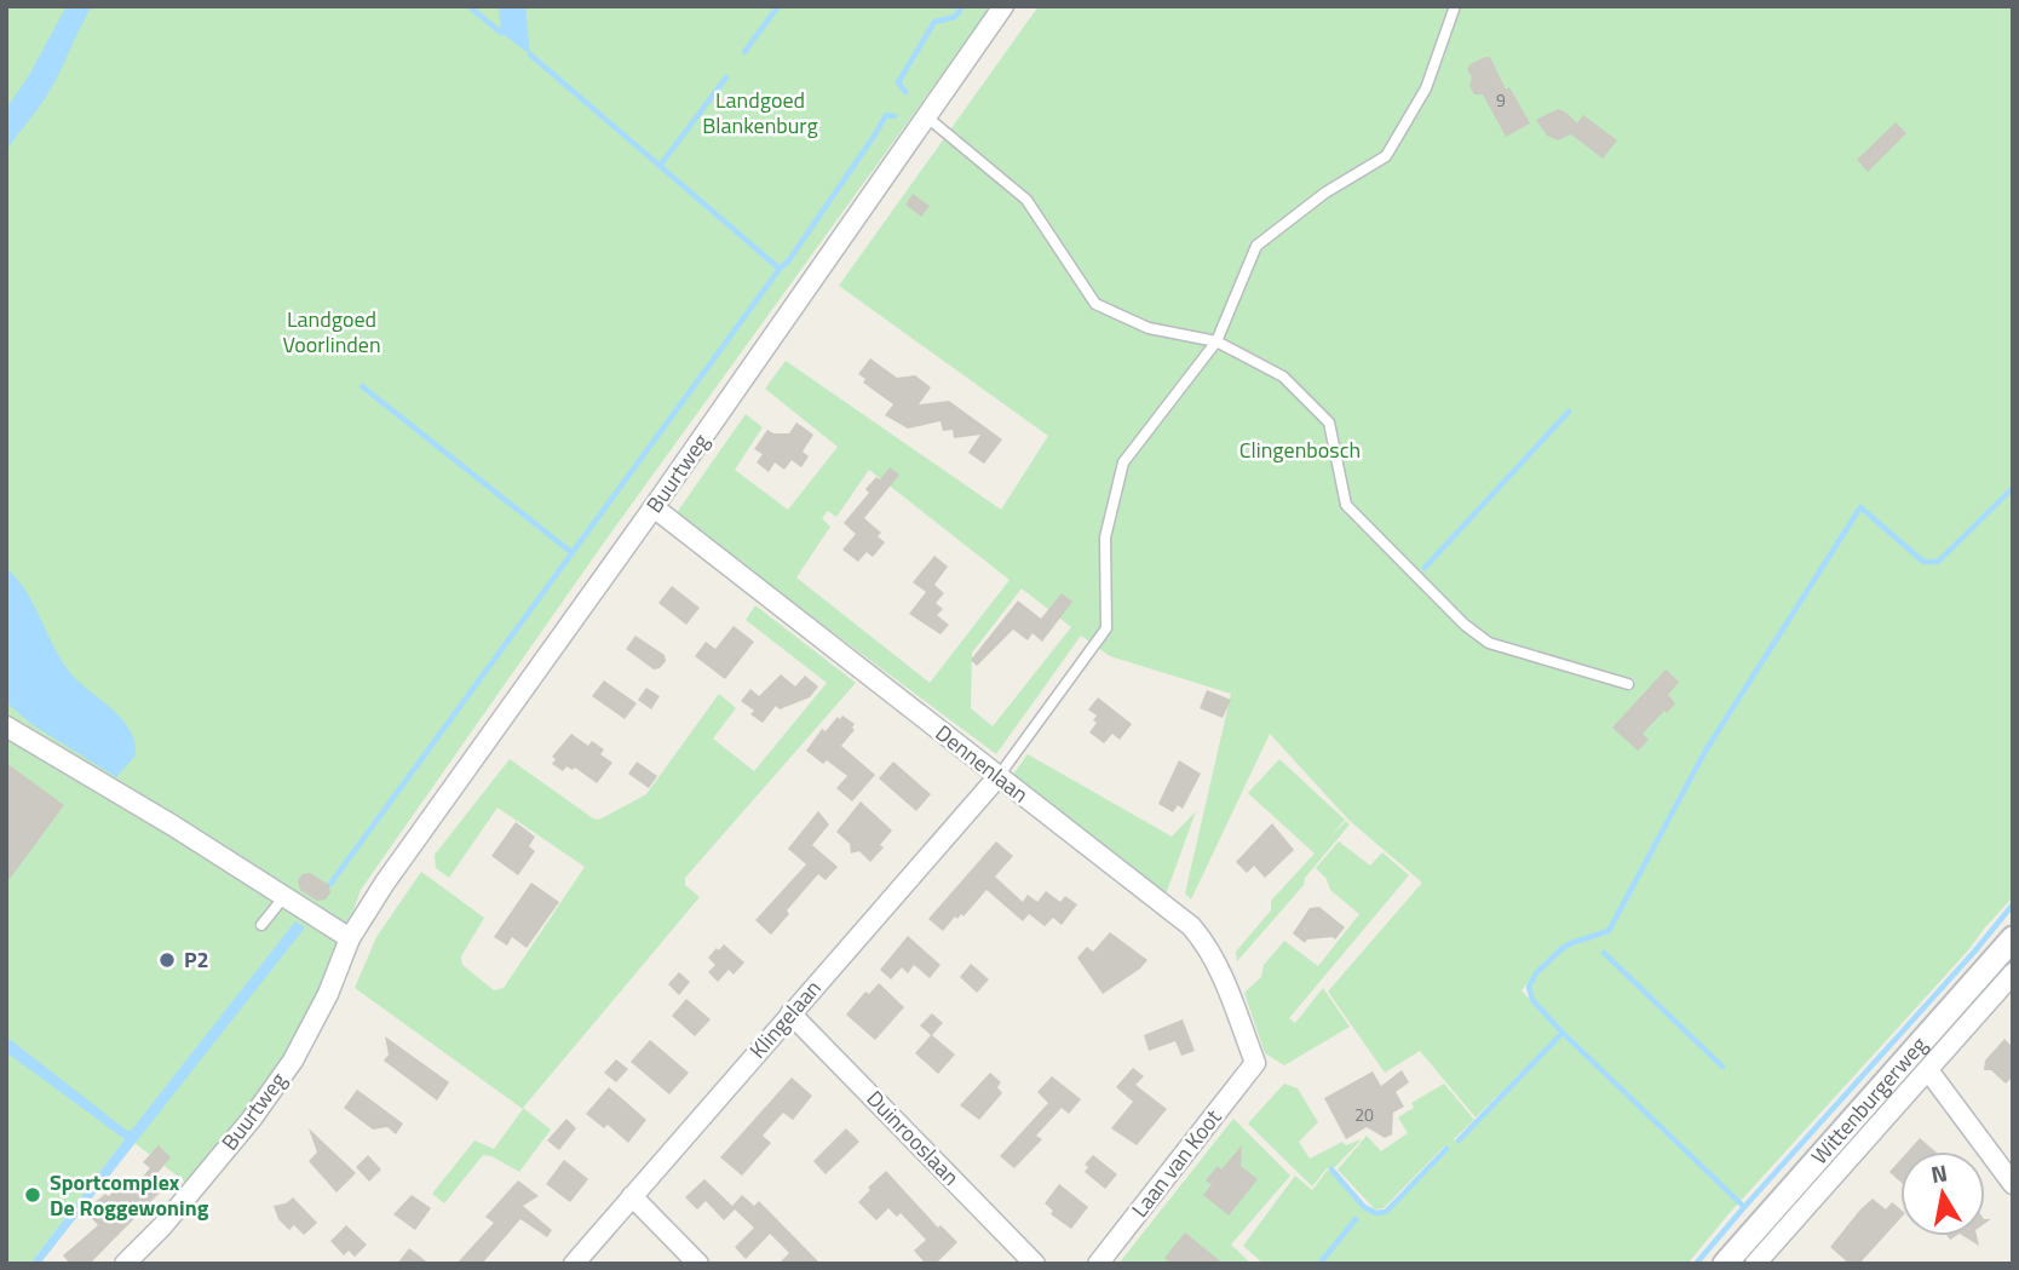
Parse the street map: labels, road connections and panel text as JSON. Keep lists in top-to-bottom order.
{
  "streets": {
    "street": [
      "Buurtweg",
      "Dennenlaan",
      "Klingelaan",
      "Wittenburgerweg",
      "Duinrooslaan",
      "Laan van Koot"
    ]
  },
  "crossings": [
    ["Buurtweg", "Dennenlaan"],
    ["Dennenlaan", "Klingelaan"],
    ["Dennenlaan", "Laan van Koot"],
    ["Klingelaan", "Duinrooslaan"]
  ],
  "parks": ["Landgoed Blankenburg", "Landgoed Voorlinden", "Clingenbosch"],
  "places": ["P2", "Sportcomplex De Roggewoning"],
  "house_numbers": ["9", "20"],
  "north": "top"
}
